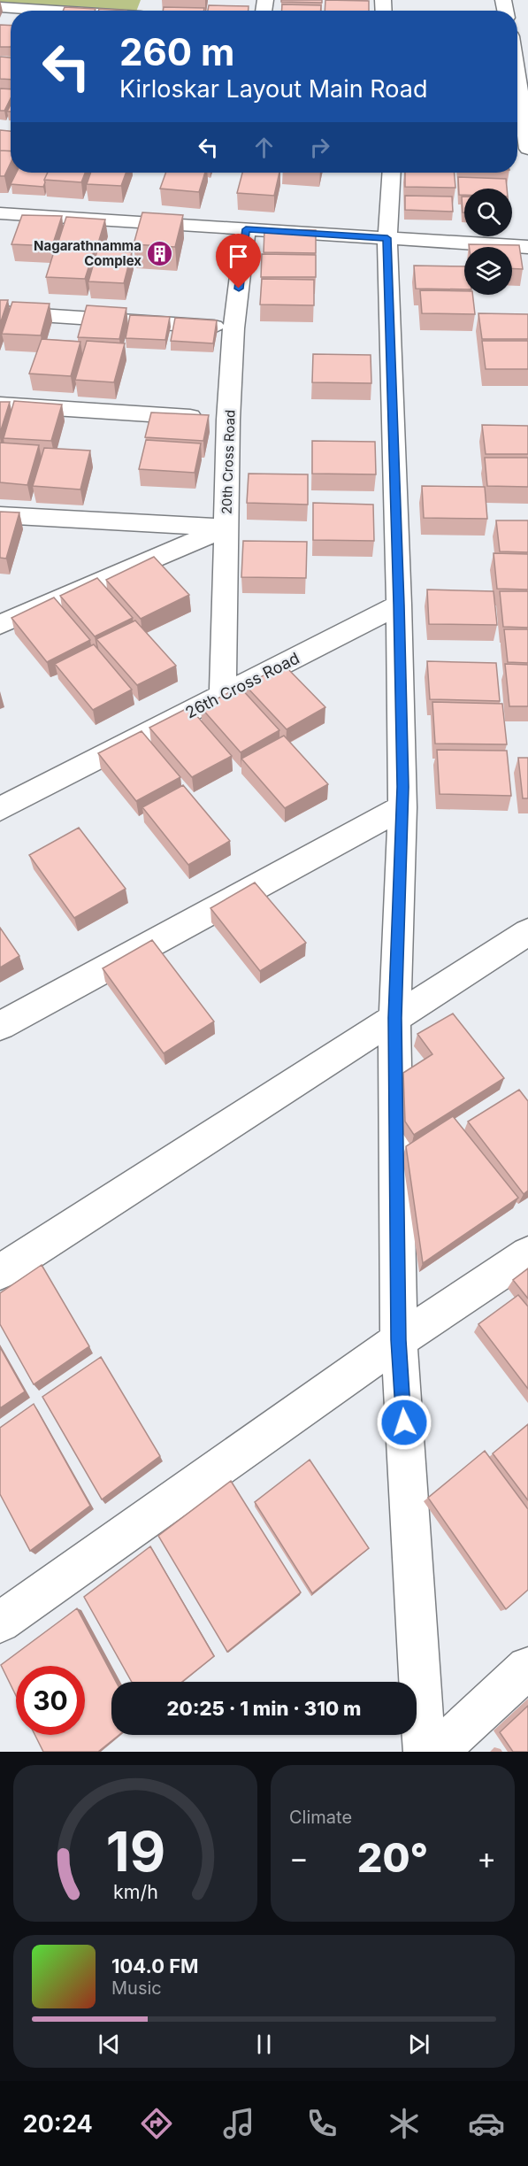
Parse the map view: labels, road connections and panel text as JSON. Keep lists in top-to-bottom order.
{
  "streets": {
    "street": ["20th Cross Road", "26th Cross Road"]
  },
  "crossings": [
    ["20th Cross Road", "26th Cross Road"]
  ],
  "places": {
    "building": ["Nagarathnamma Complex"]
  },
  "page": {
    "turn": ["260 m", "Kirloskar Layout Main Road"],
    "limit": "30",
    "trip": "20:25 · 1 min · 310 m",
    "tile": "Climate",
    "heat": ["−", "20°", "+"],
    "song": ["104.0 FM", "Music"],
    "tabs": "20:24",
    "gauge": ["19", "km/h"]
  }
}
